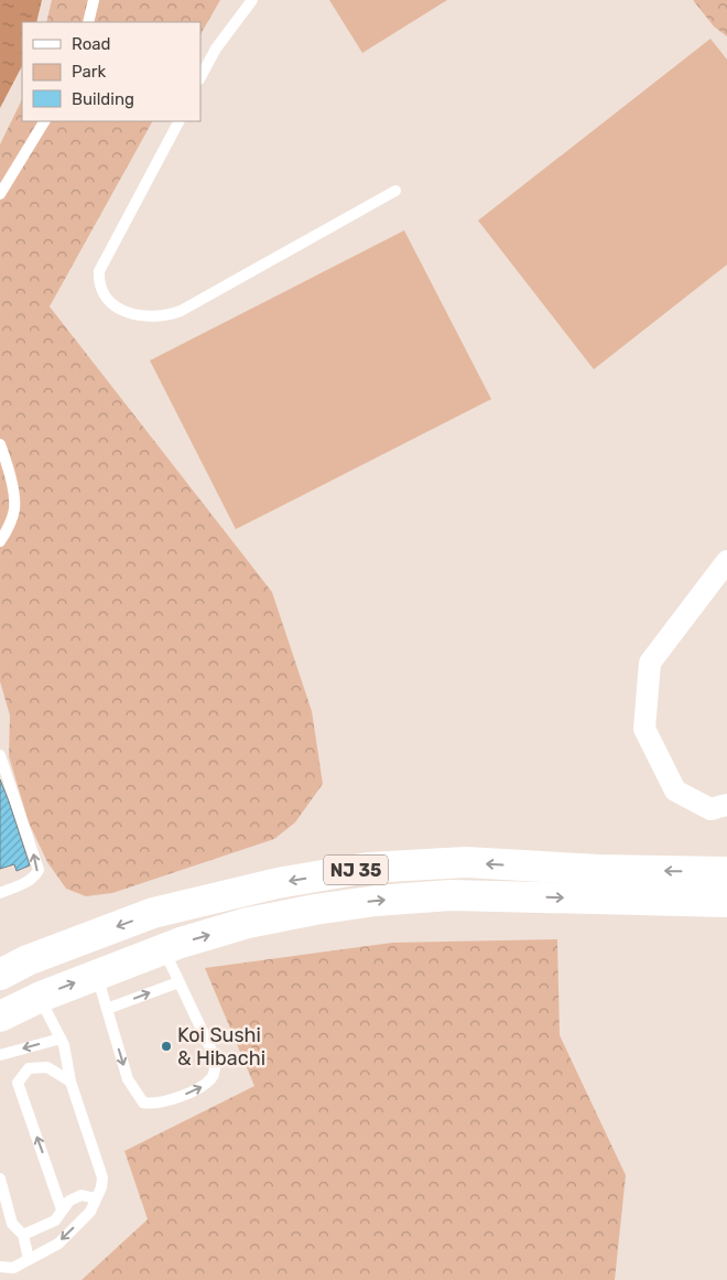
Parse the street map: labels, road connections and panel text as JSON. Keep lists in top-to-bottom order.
{
  "streets": {
    "highway": ["NJ 35"]
  },
  "places": ["Koi Sushi & Hibachi"],
  "legend": ["Road", "Park", "Building"]
}
